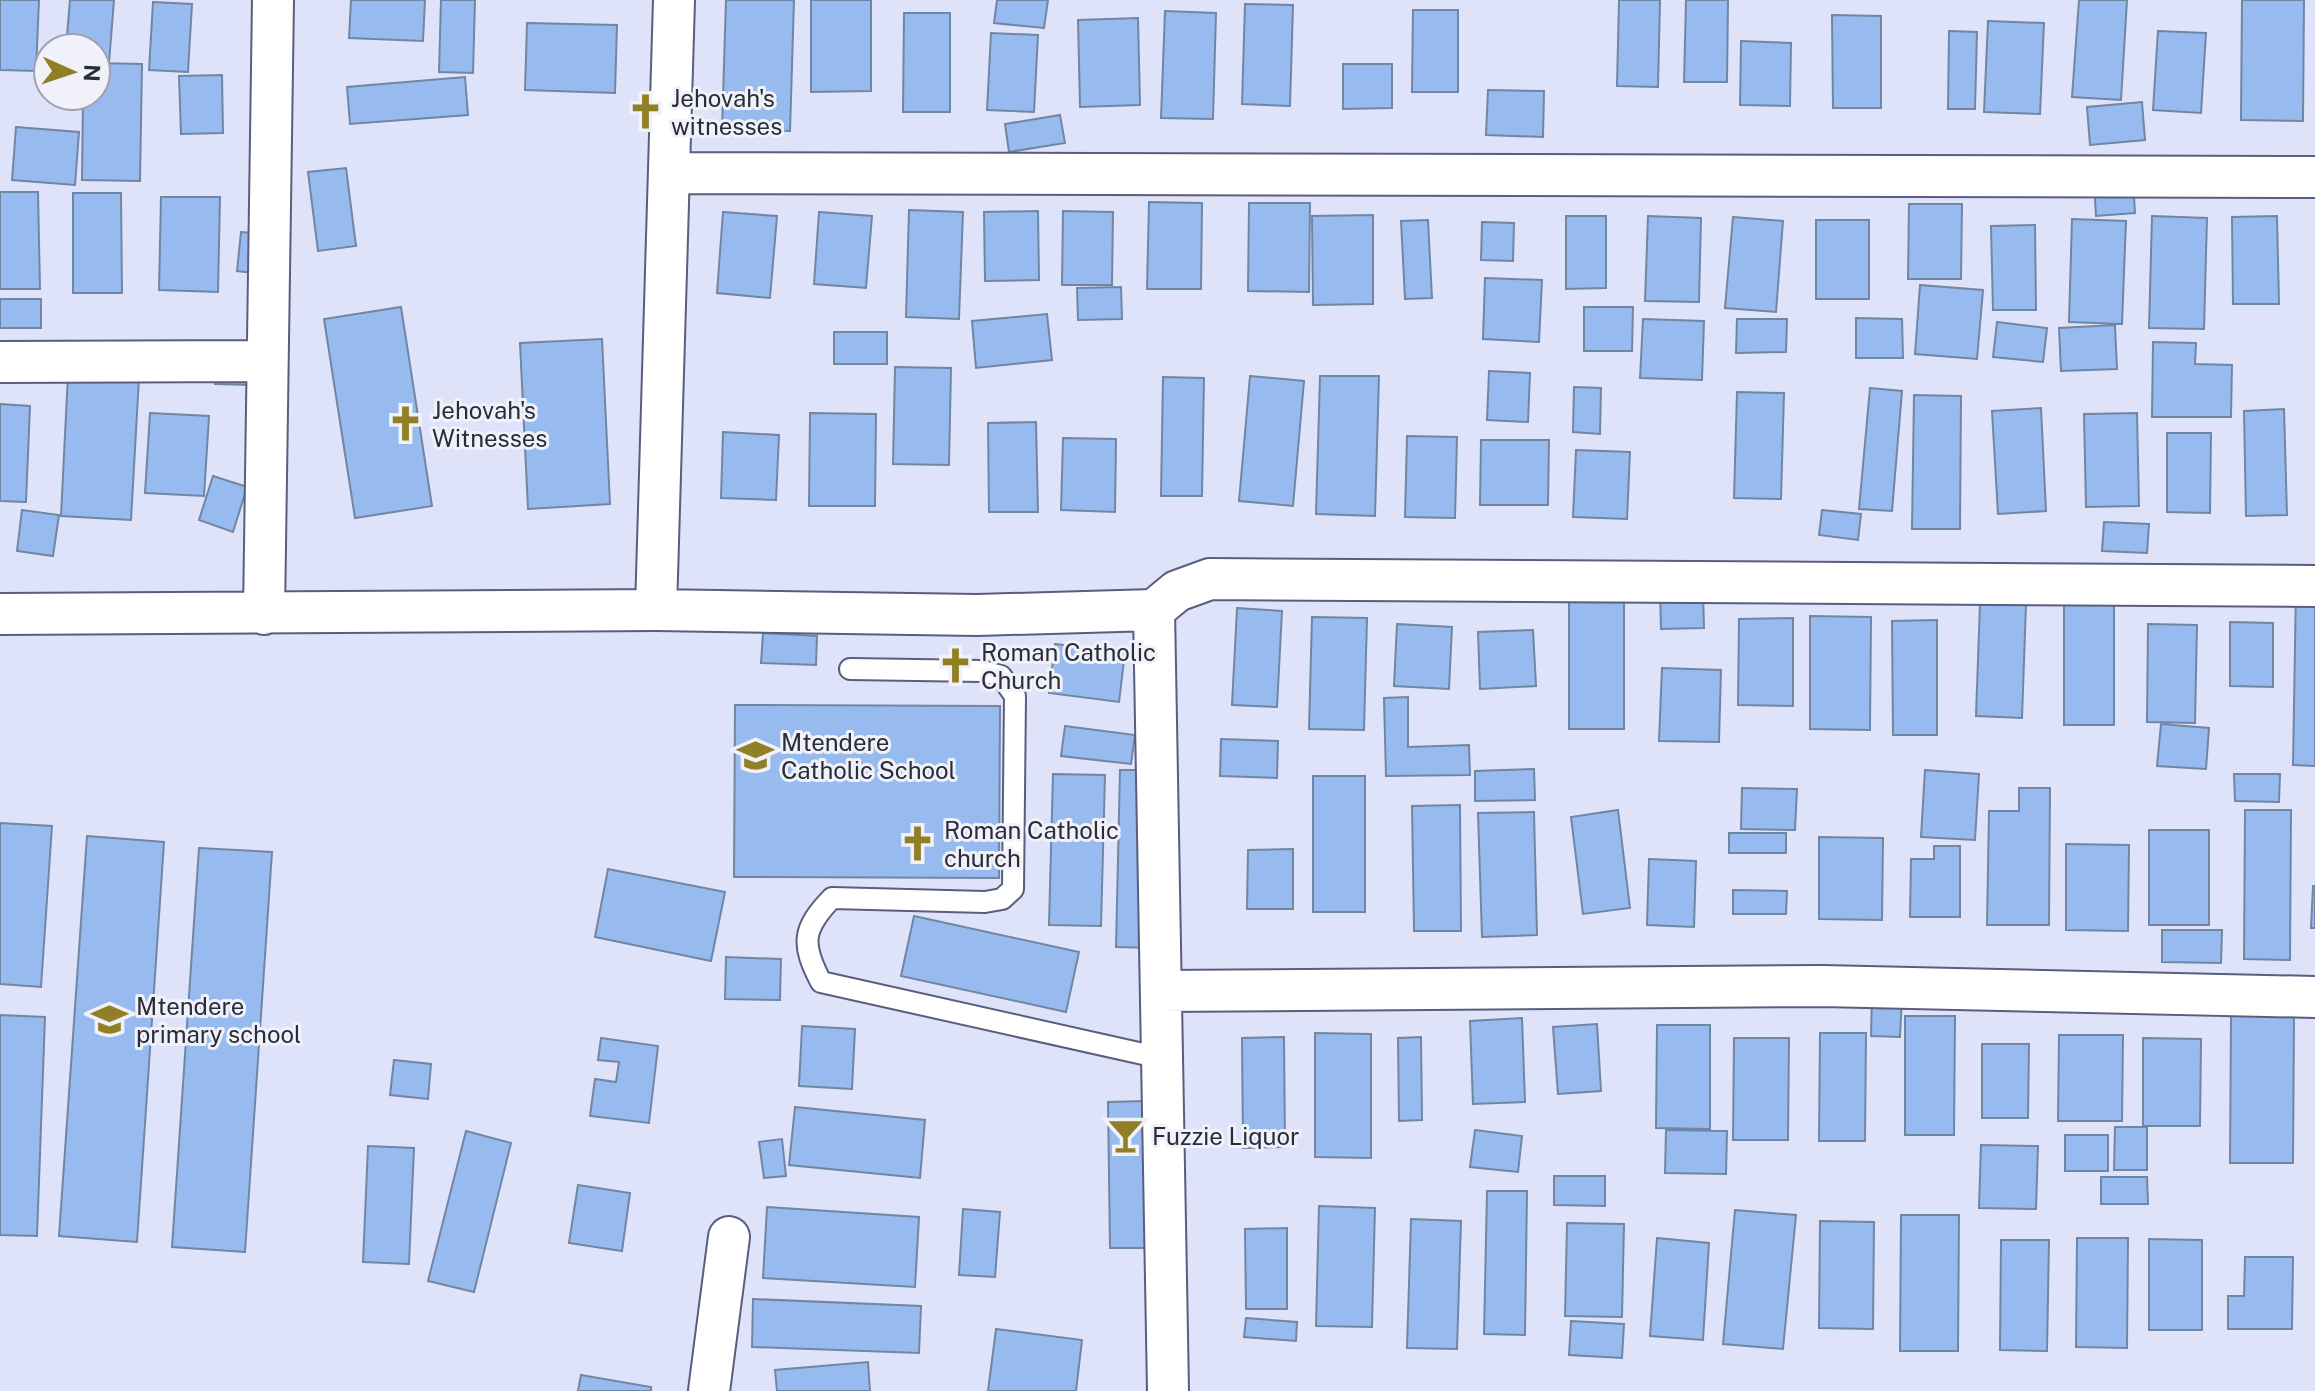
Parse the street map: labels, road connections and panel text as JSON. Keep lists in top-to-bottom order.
{
  "places": {
    "church": [
      "Jehovah's witnesses",
      "Jehovah's Witnesses",
      "Roman Catholic Church",
      "Roman Catholic church"
    ],
    "school or university": ["Mtendere Catholic School", "Mtendere primary school"],
    "bar": ["Fuzzie Liquor"]
  },
  "north": "right"
}
